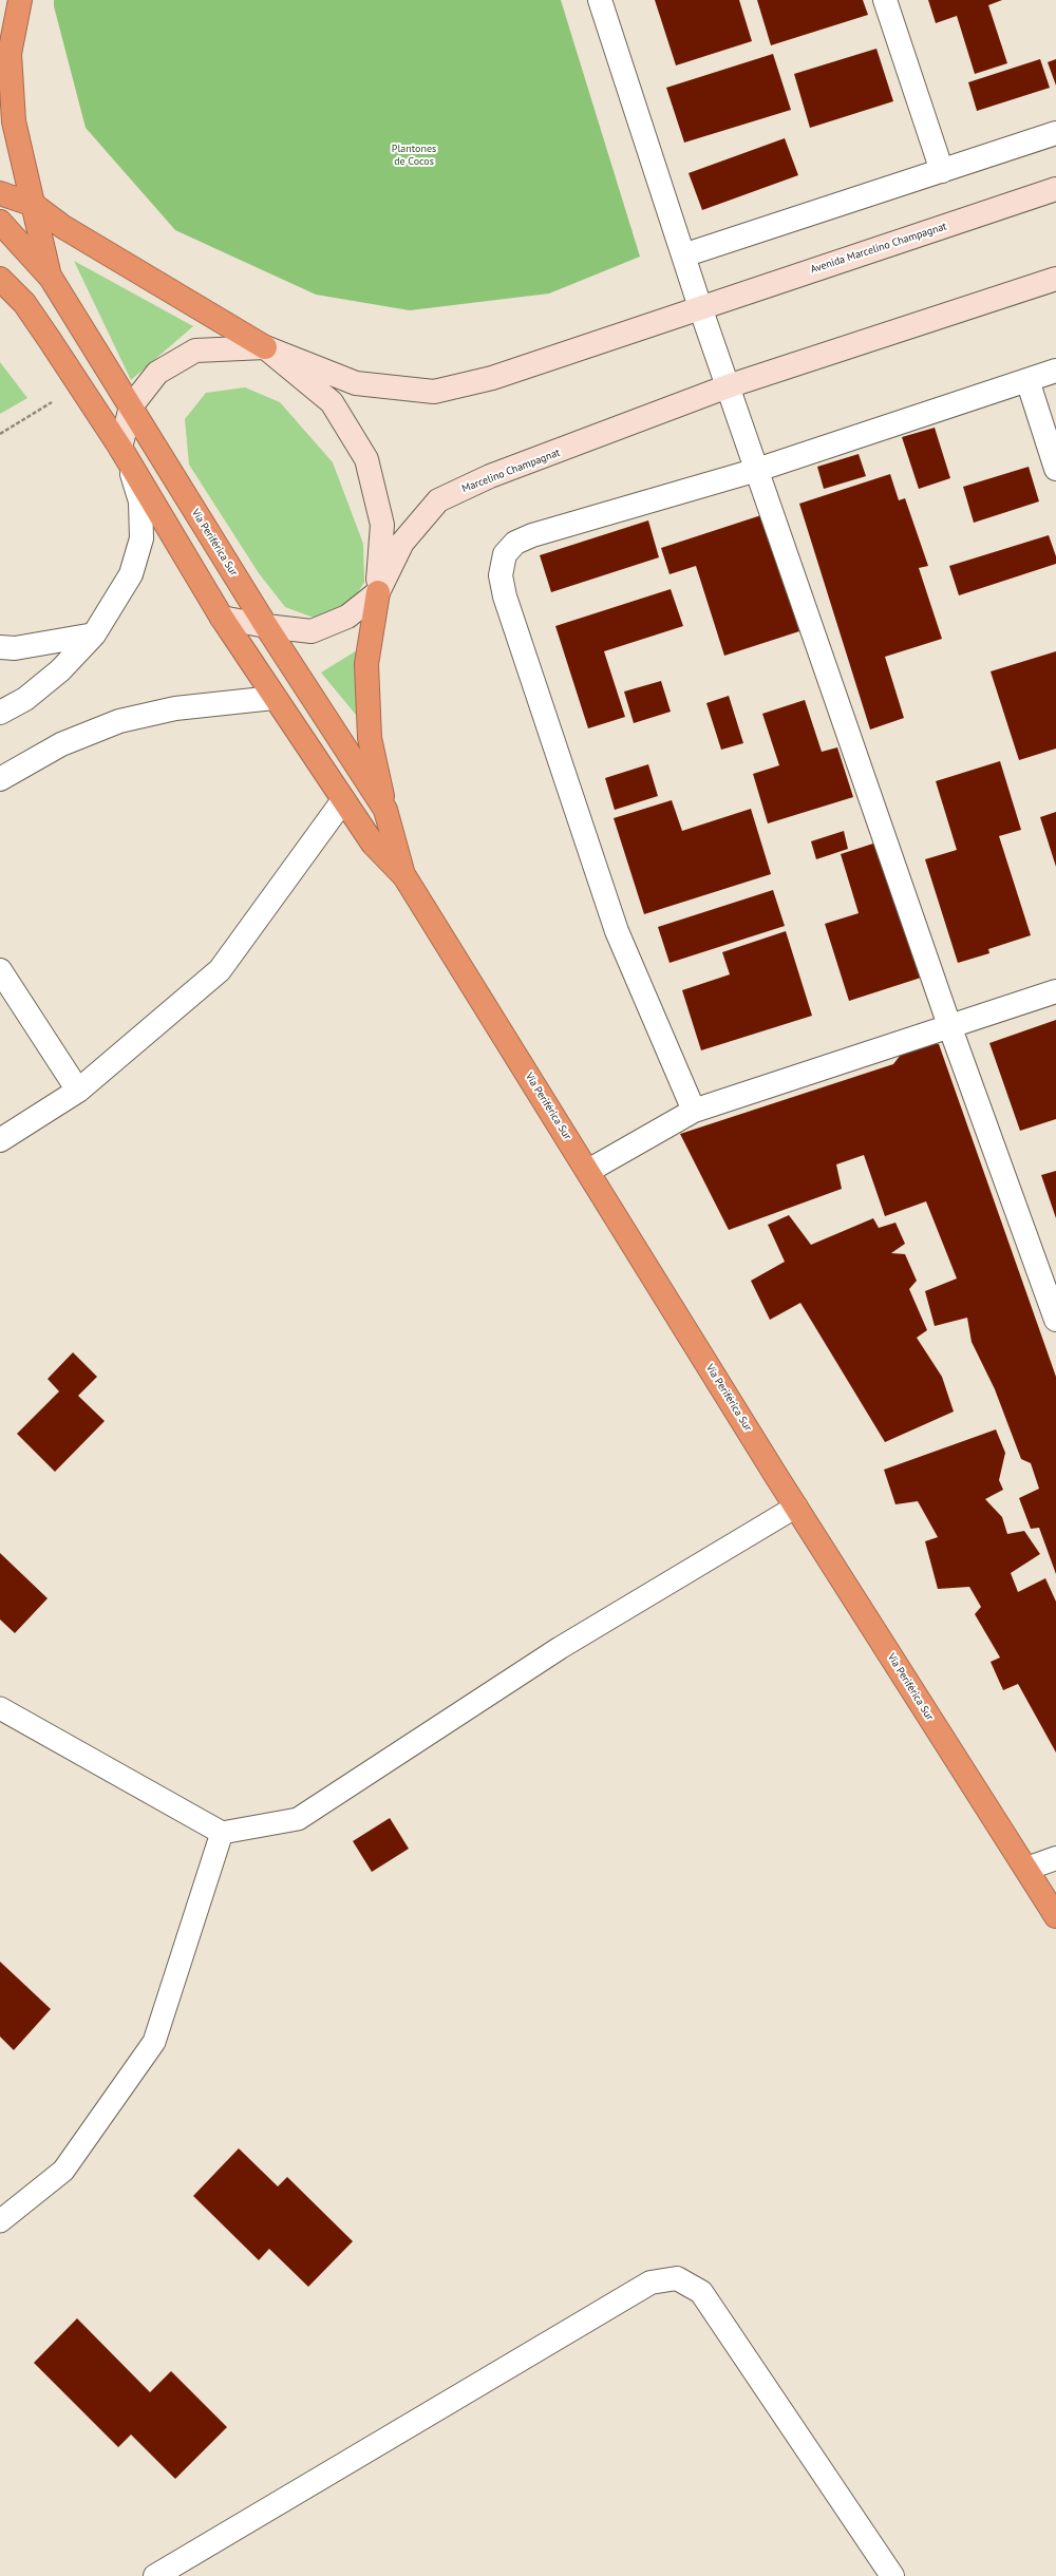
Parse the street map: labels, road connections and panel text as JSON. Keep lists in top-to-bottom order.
{
  "streets": {
    "highway": ["Vía Periférica Sur"],
    "main road": ["Avenida Marcelino Champagnat", "Marcelino Champagnat"]
  },
  "crossings": [
    ["Marcelino Champagnat", "Vía Periférica Sur"]
  ],
  "parks": ["Plantones de Cocos"]
}
